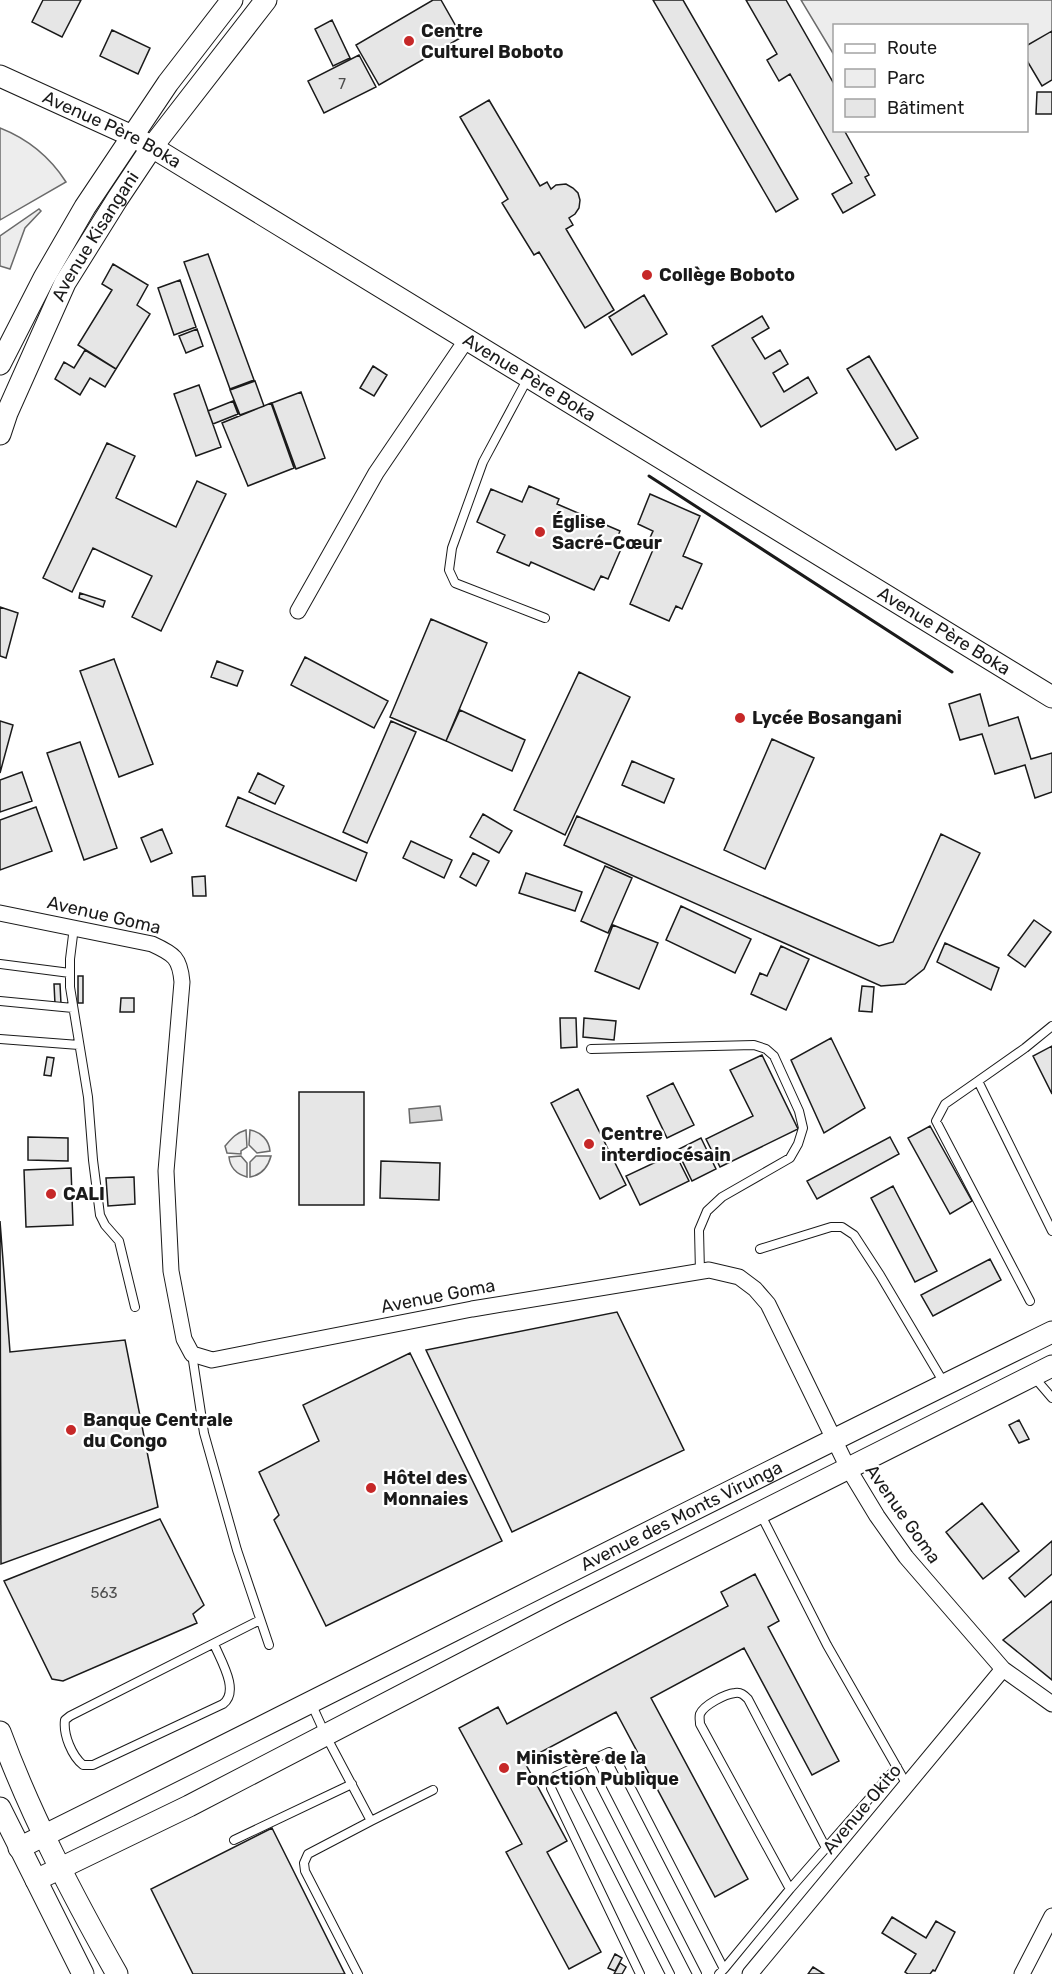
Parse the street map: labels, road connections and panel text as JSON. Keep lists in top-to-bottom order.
{
  "streets": {
    "street": [
      "Avenue Père Boka",
      "Avenue Kisangani",
      "Avenue Goma",
      "Avenue des Monts Virunga",
      "Avenue Okito"
    ]
  },
  "crossings": [
    ["Avenue Père Boka", "Avenue Kisangani"],
    ["Avenue Goma", "Avenue des Monts Virunga"],
    ["Avenue Goma", "Avenue Okito"]
  ],
  "places": [
    "Centre Culturel Boboto",
    "Collège Boboto",
    "Église Sacré-Cœur",
    "Lycée Bosangani",
    "Centre interdiocésain",
    "CALI",
    "Banque Centrale du Congo",
    "Hôtel des Monnaies",
    "Ministère de la Fonction Publique"
  ],
  "house_numbers": ["7", "563"],
  "legend": ["Route", "Parc", "Bâtiment"]
}
